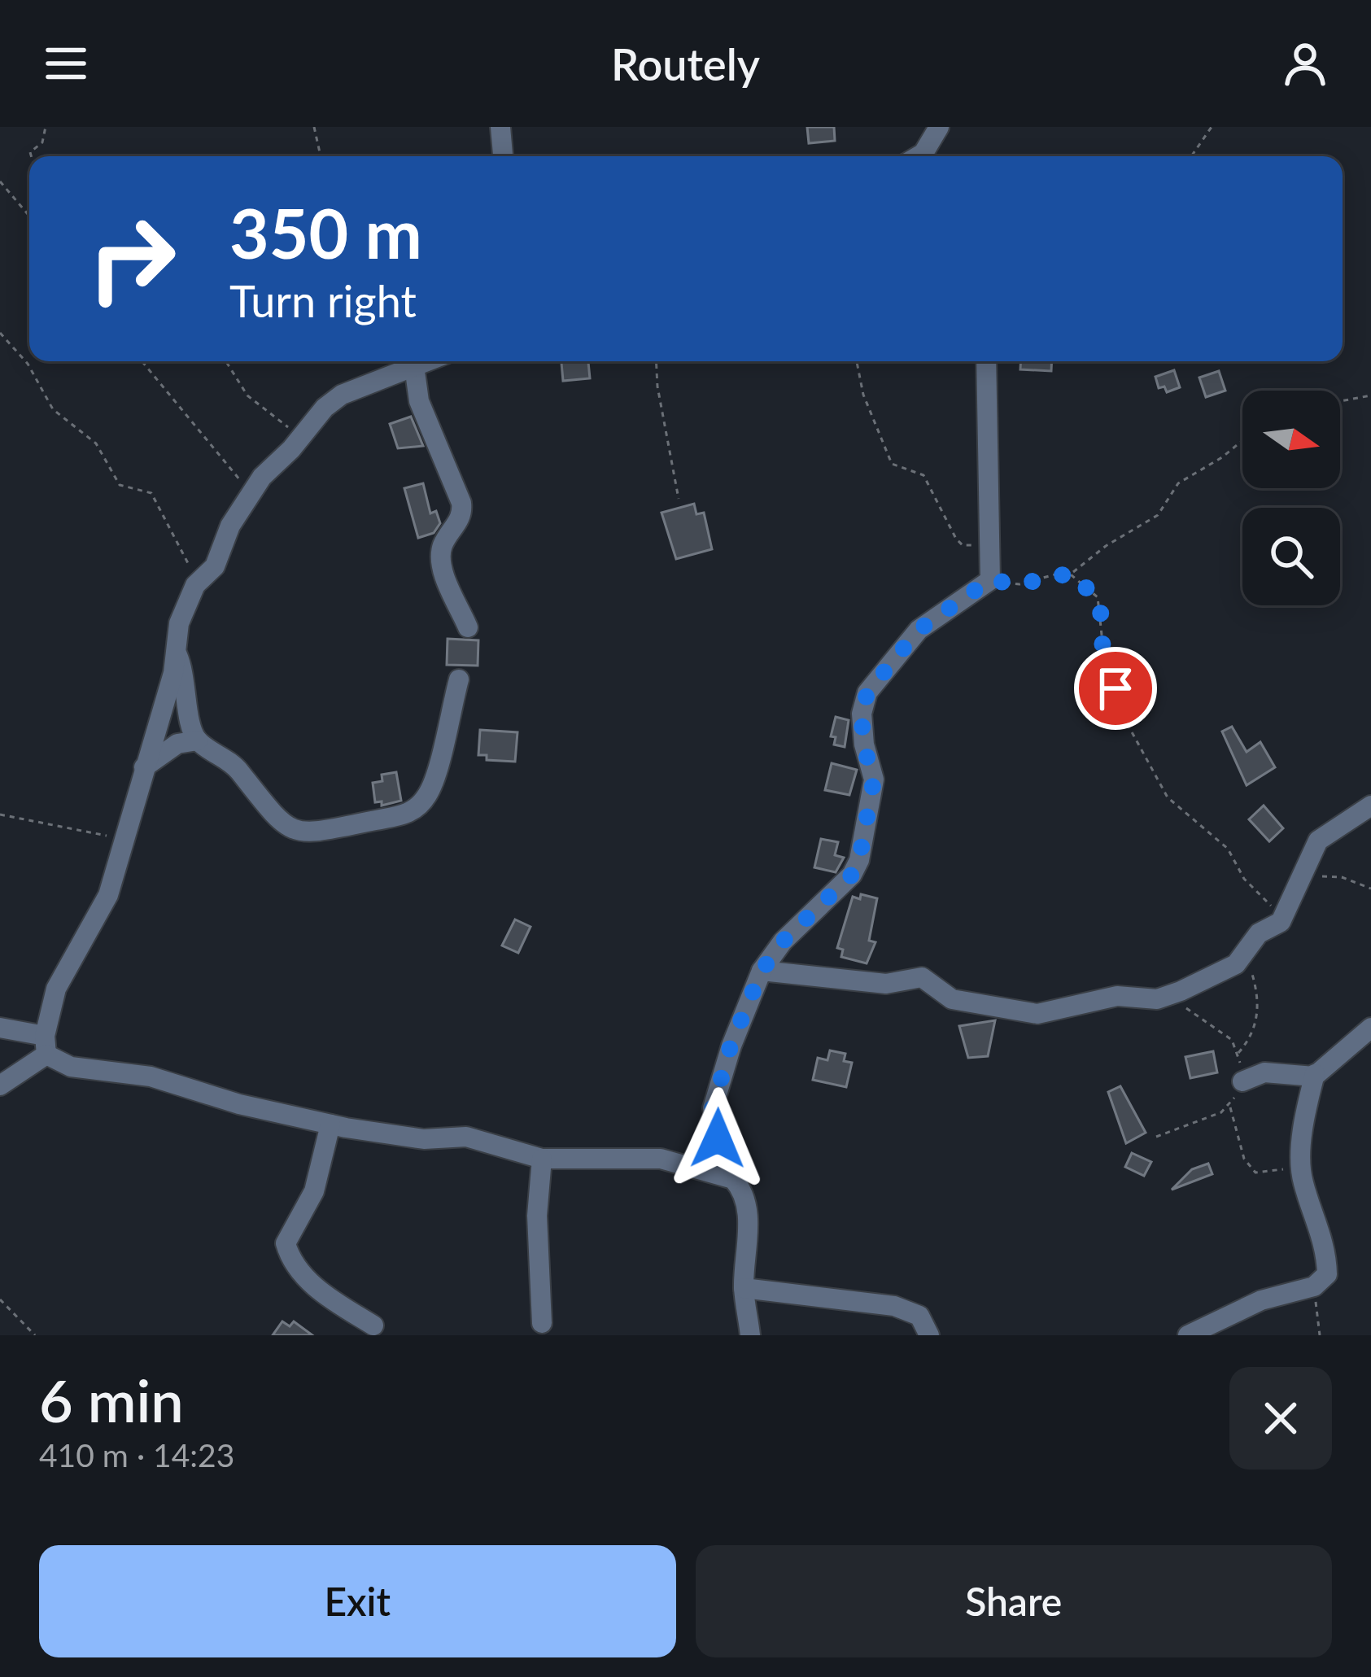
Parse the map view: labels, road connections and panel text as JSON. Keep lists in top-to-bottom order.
{
  "north": "right",
  "page": {
    "header": "Routely",
    "turn": ["350 m", "Turn right"],
    "heading": ["6 min", "410 m · 14:23"],
    "buttons": ["Exit", "Share"]
  }
}
